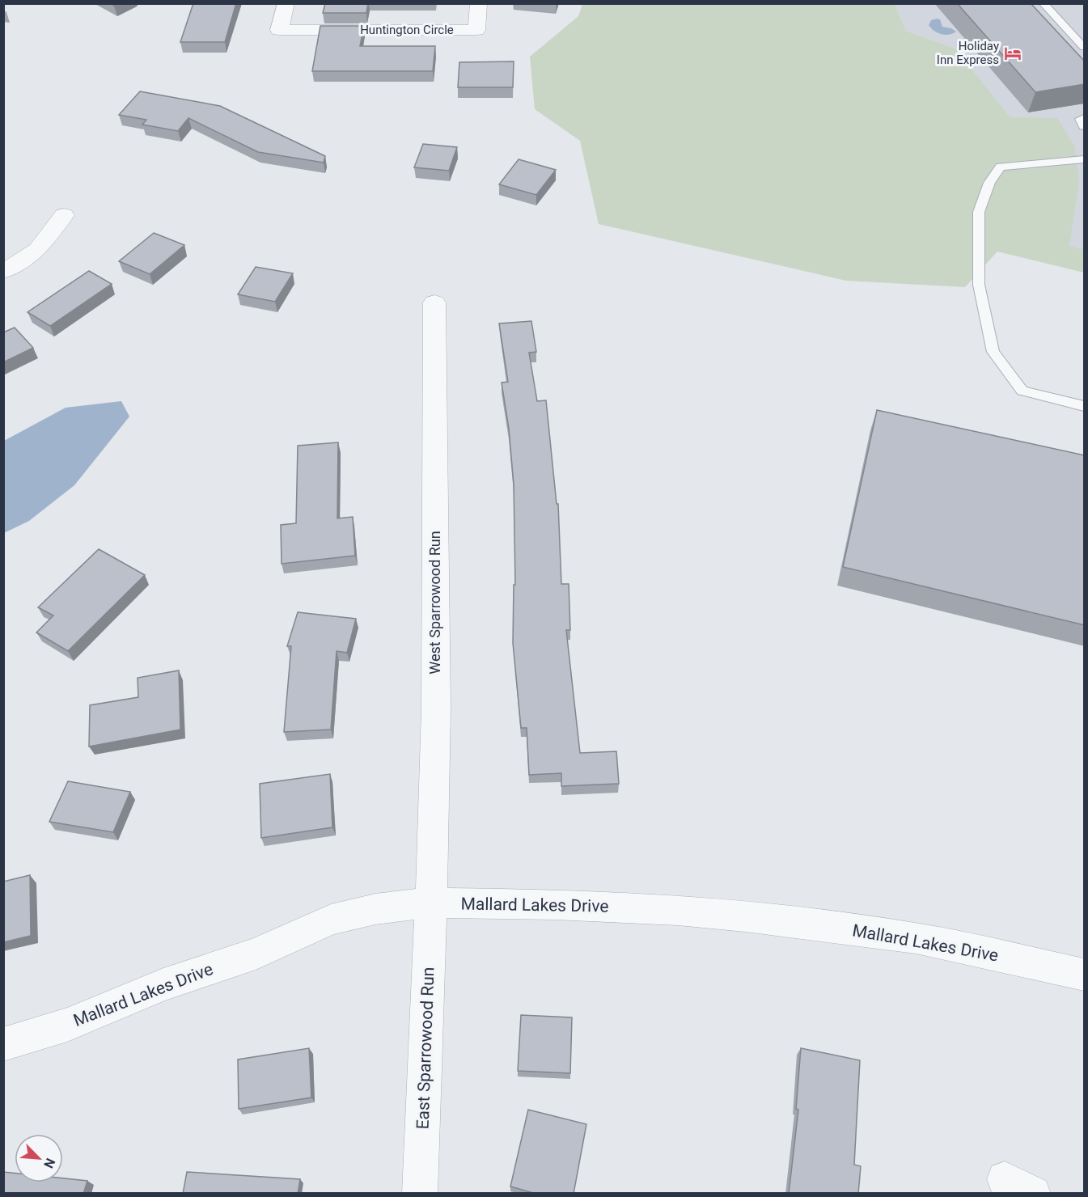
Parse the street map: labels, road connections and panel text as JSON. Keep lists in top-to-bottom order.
{
  "streets": {
    "street": [
      "Huntington Circle",
      "West Sparrowood Run",
      "Mallard Lakes Drive",
      "East Sparrowood Run"
    ]
  },
  "crossings": [
    ["West Sparrowood Run", "Mallard Lakes Drive"],
    ["West Sparrowood Run", "East Sparrowood Run"],
    ["Mallard Lakes Drive", "East Sparrowood Run"]
  ],
  "places": {
    "hotel": ["Holiday Inn Express"]
  },
  "north": "bottom right"
}
